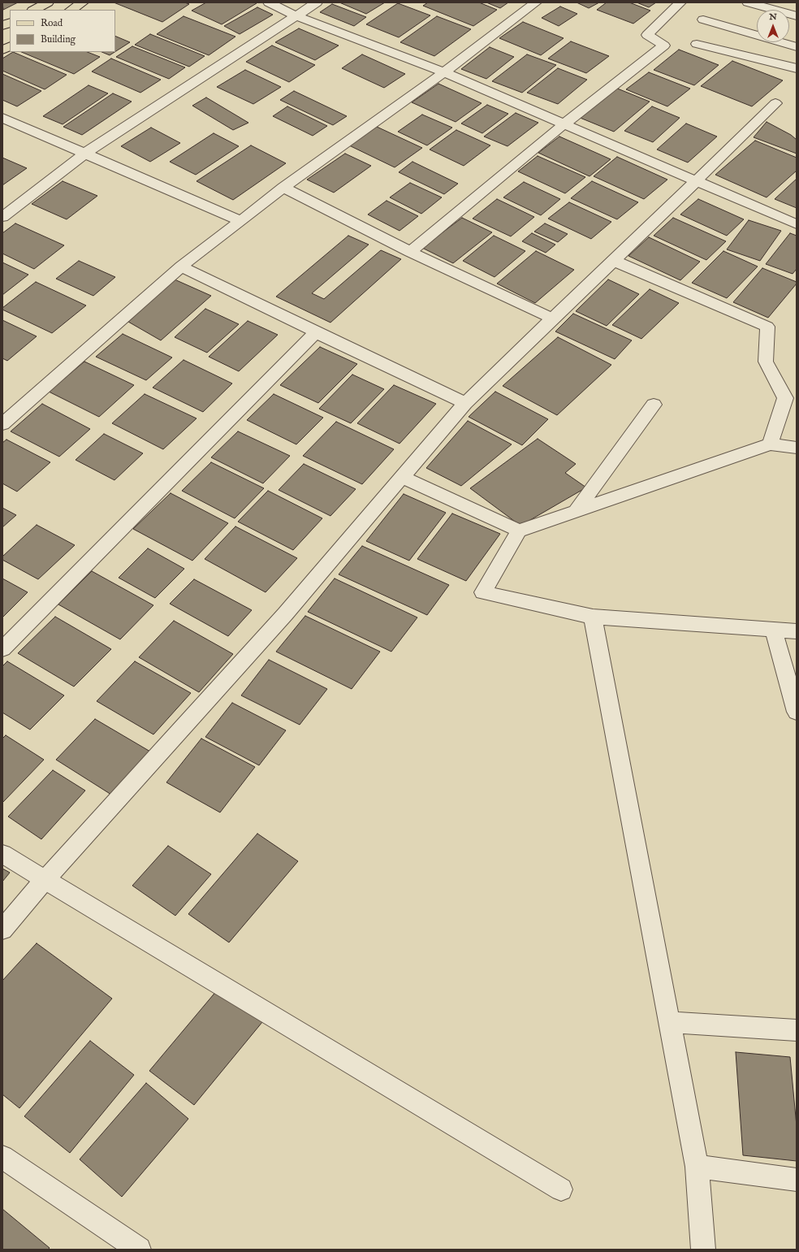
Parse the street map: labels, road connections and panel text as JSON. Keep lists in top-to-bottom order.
{
  "legend": ["Road", "Building"],
  "north": "top"
}
